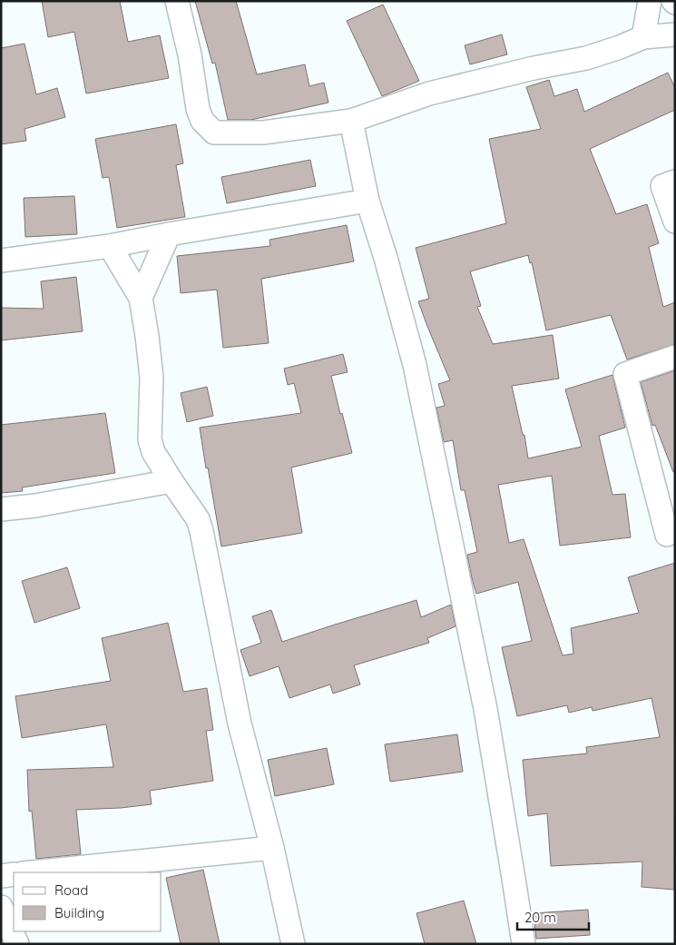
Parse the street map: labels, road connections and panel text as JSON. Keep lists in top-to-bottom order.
{
  "legend": ["Road", "Building"],
  "scale_bar": "20 m"
}
